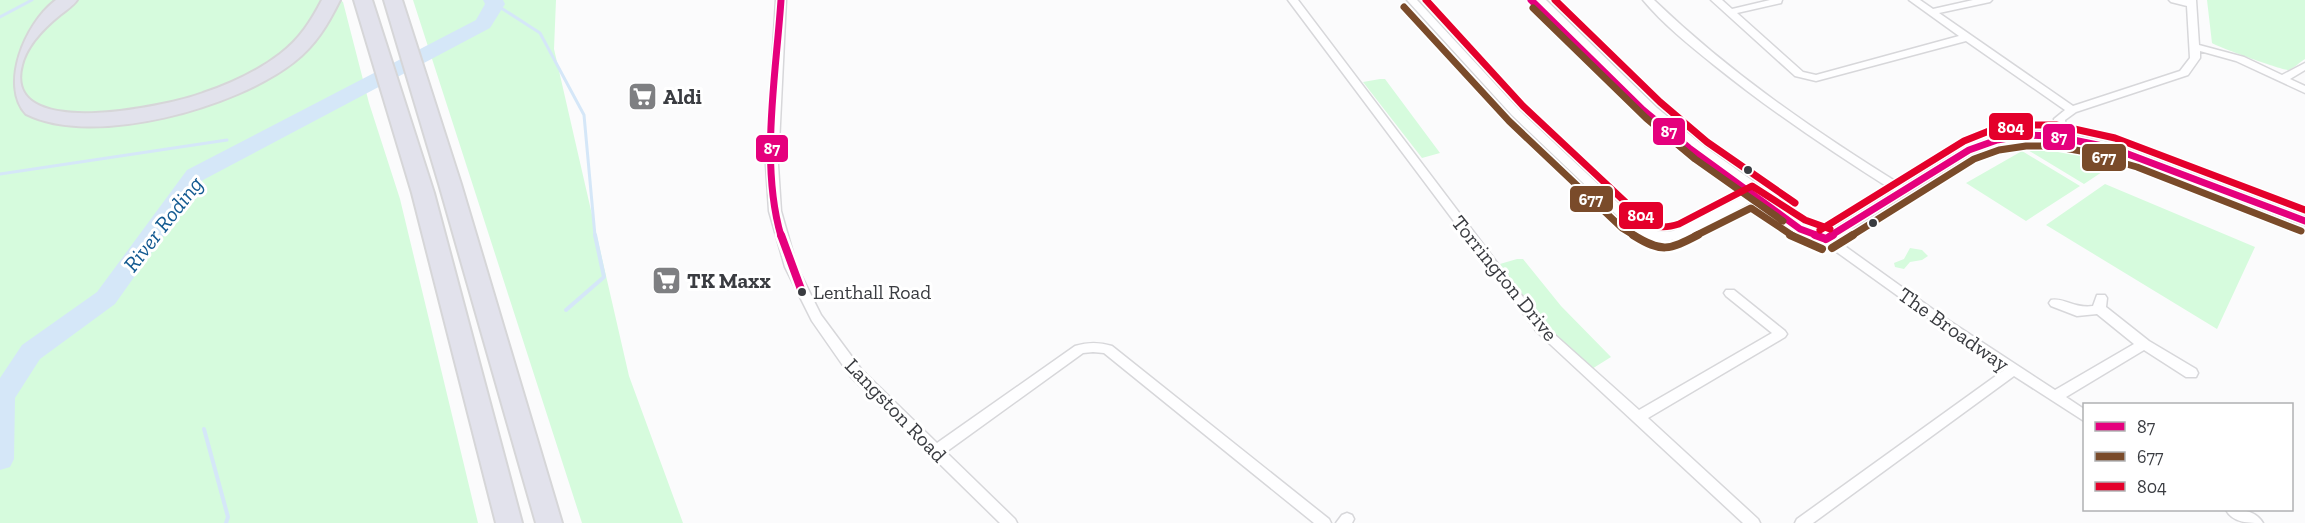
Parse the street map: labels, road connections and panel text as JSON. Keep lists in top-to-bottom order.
{
  "streets": {
    "street": ["Torrington Drive", "The Broadway", "Langston Road"]
  },
  "water": ["River Roding"],
  "places": {
    "supermarket": ["Aldi", "TK Maxx"],
    "other": ["Lenthall Road"]
  },
  "lines": ["transit line 87", "transit line 804", "transit line 677"],
  "legend": ["87", "677", "804"]
}
